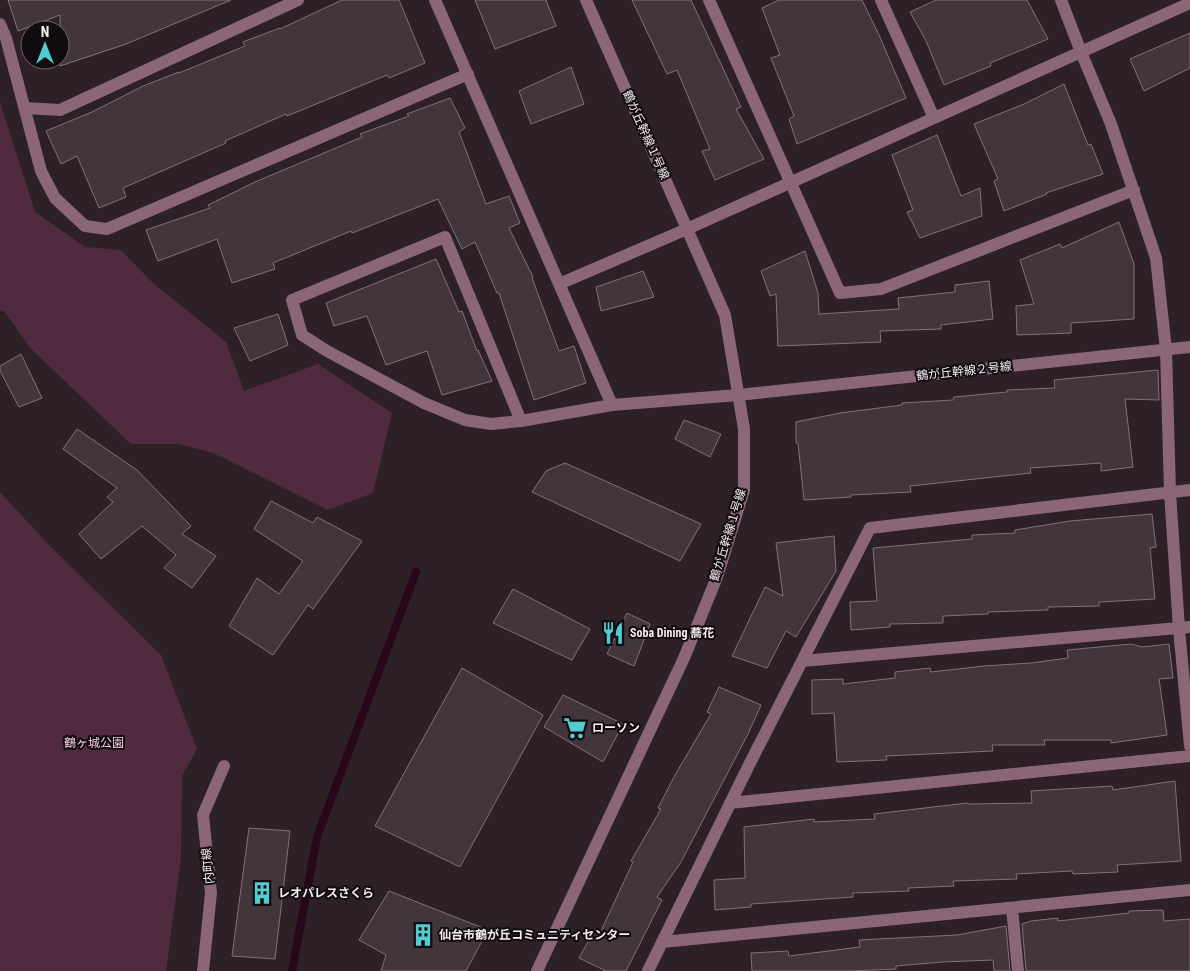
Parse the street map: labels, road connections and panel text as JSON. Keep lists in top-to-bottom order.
{
  "streets": {
    "street": ["鶴が丘幹線１号線", "鶴が丘幹線２号線", "内町線"]
  },
  "crossings": [
    ["鶴が丘幹線１号線", "鶴が丘幹線２号線"]
  ],
  "parks": ["鶴ヶ城公園"],
  "places": {
    "restaurant": ["Soba Dining 蕎花"],
    "supermarket": ["ローソン"],
    "building": ["レオパレスさくら", "仙台市鶴が丘コミュニティセンター"]
  },
  "north": "top"
}
